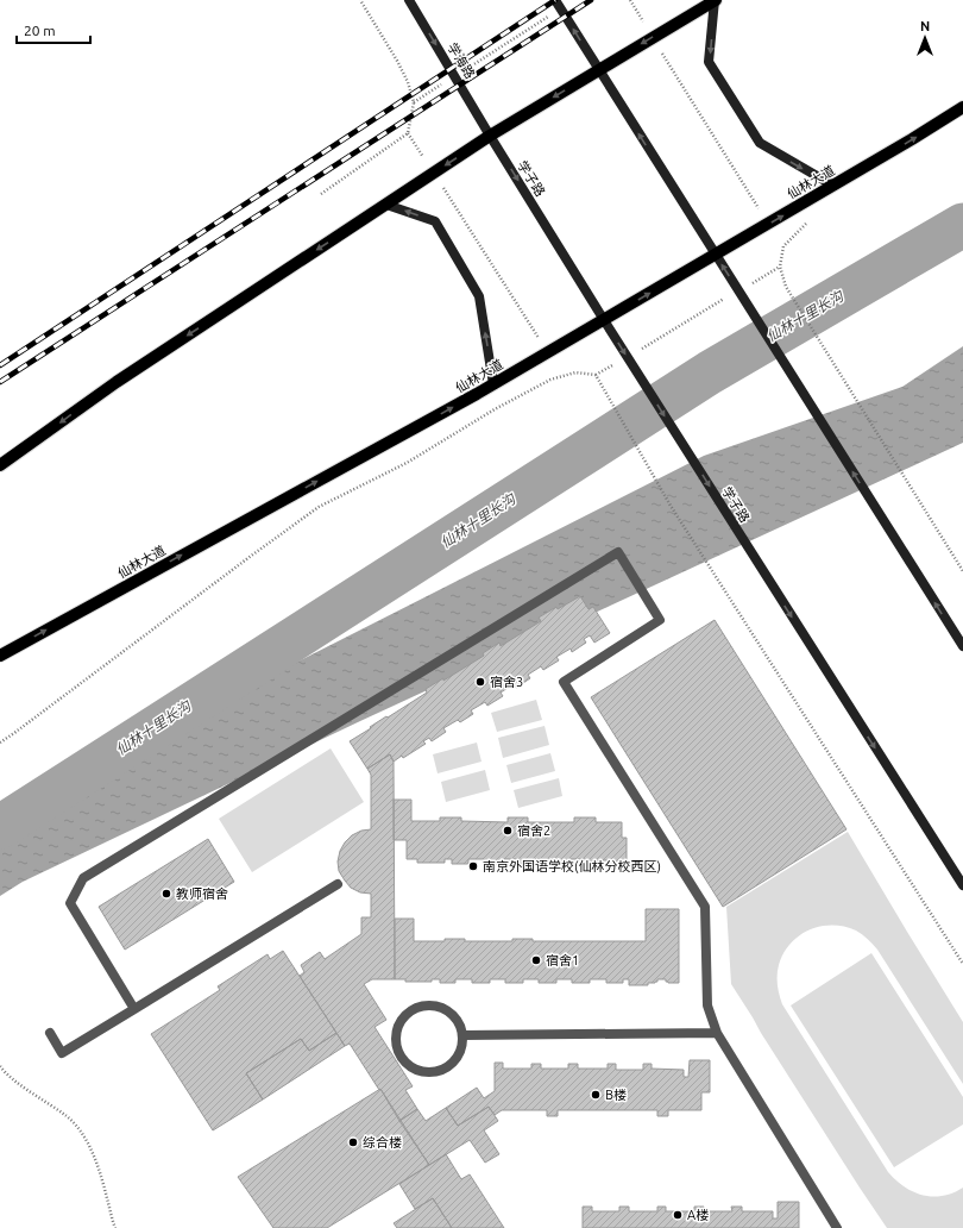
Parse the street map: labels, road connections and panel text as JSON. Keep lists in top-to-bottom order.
{
  "streets": {
    "main road": ["学海路", "学子路", "仙林大道"]
  },
  "crossings": [
    ["学海路", "学子路"],
    ["学子路", "仙林大道"]
  ],
  "one_way": ["学海路", "学子路", "仙林大道"],
  "water": ["仙林十里长沟"],
  "places": [
    "宿舍3",
    "宿舍2",
    "南京外国语学校(仙林分校西区)",
    "教师宿舍",
    "宿舍1",
    "B楼",
    "综合楼",
    "A楼"
  ],
  "scale_bar": "20 m",
  "north": "top"
}
